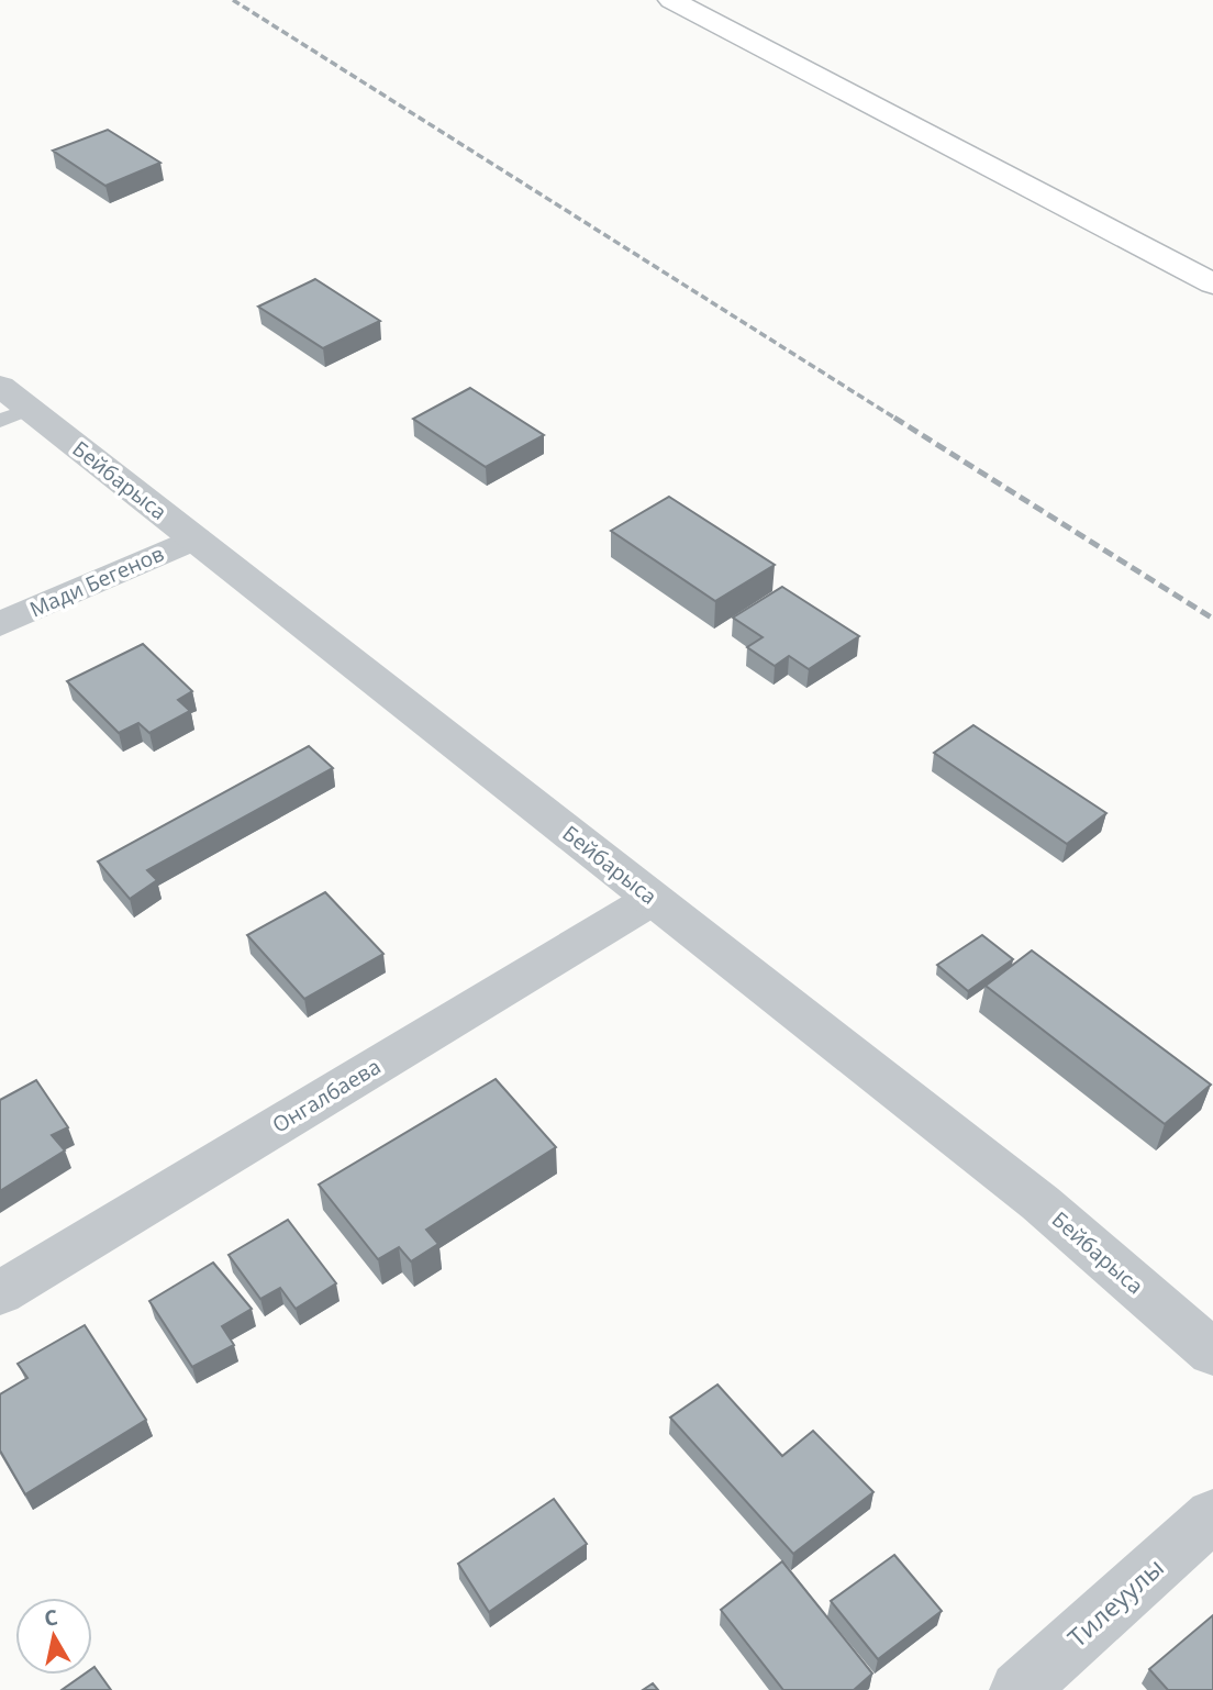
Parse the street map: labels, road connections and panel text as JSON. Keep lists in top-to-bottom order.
{
  "streets": {
    "street": [
      "Бейбарыса",
      "Мади Бегенов",
      "Онгалбаева",
      "Тилеуулы"
    ]
  },
  "crossings": [
    ["Бейбарыса", "Мади Бегенов"],
    ["Бейбарыса", "Онгалбаева"]
  ],
  "north": "top"
}
